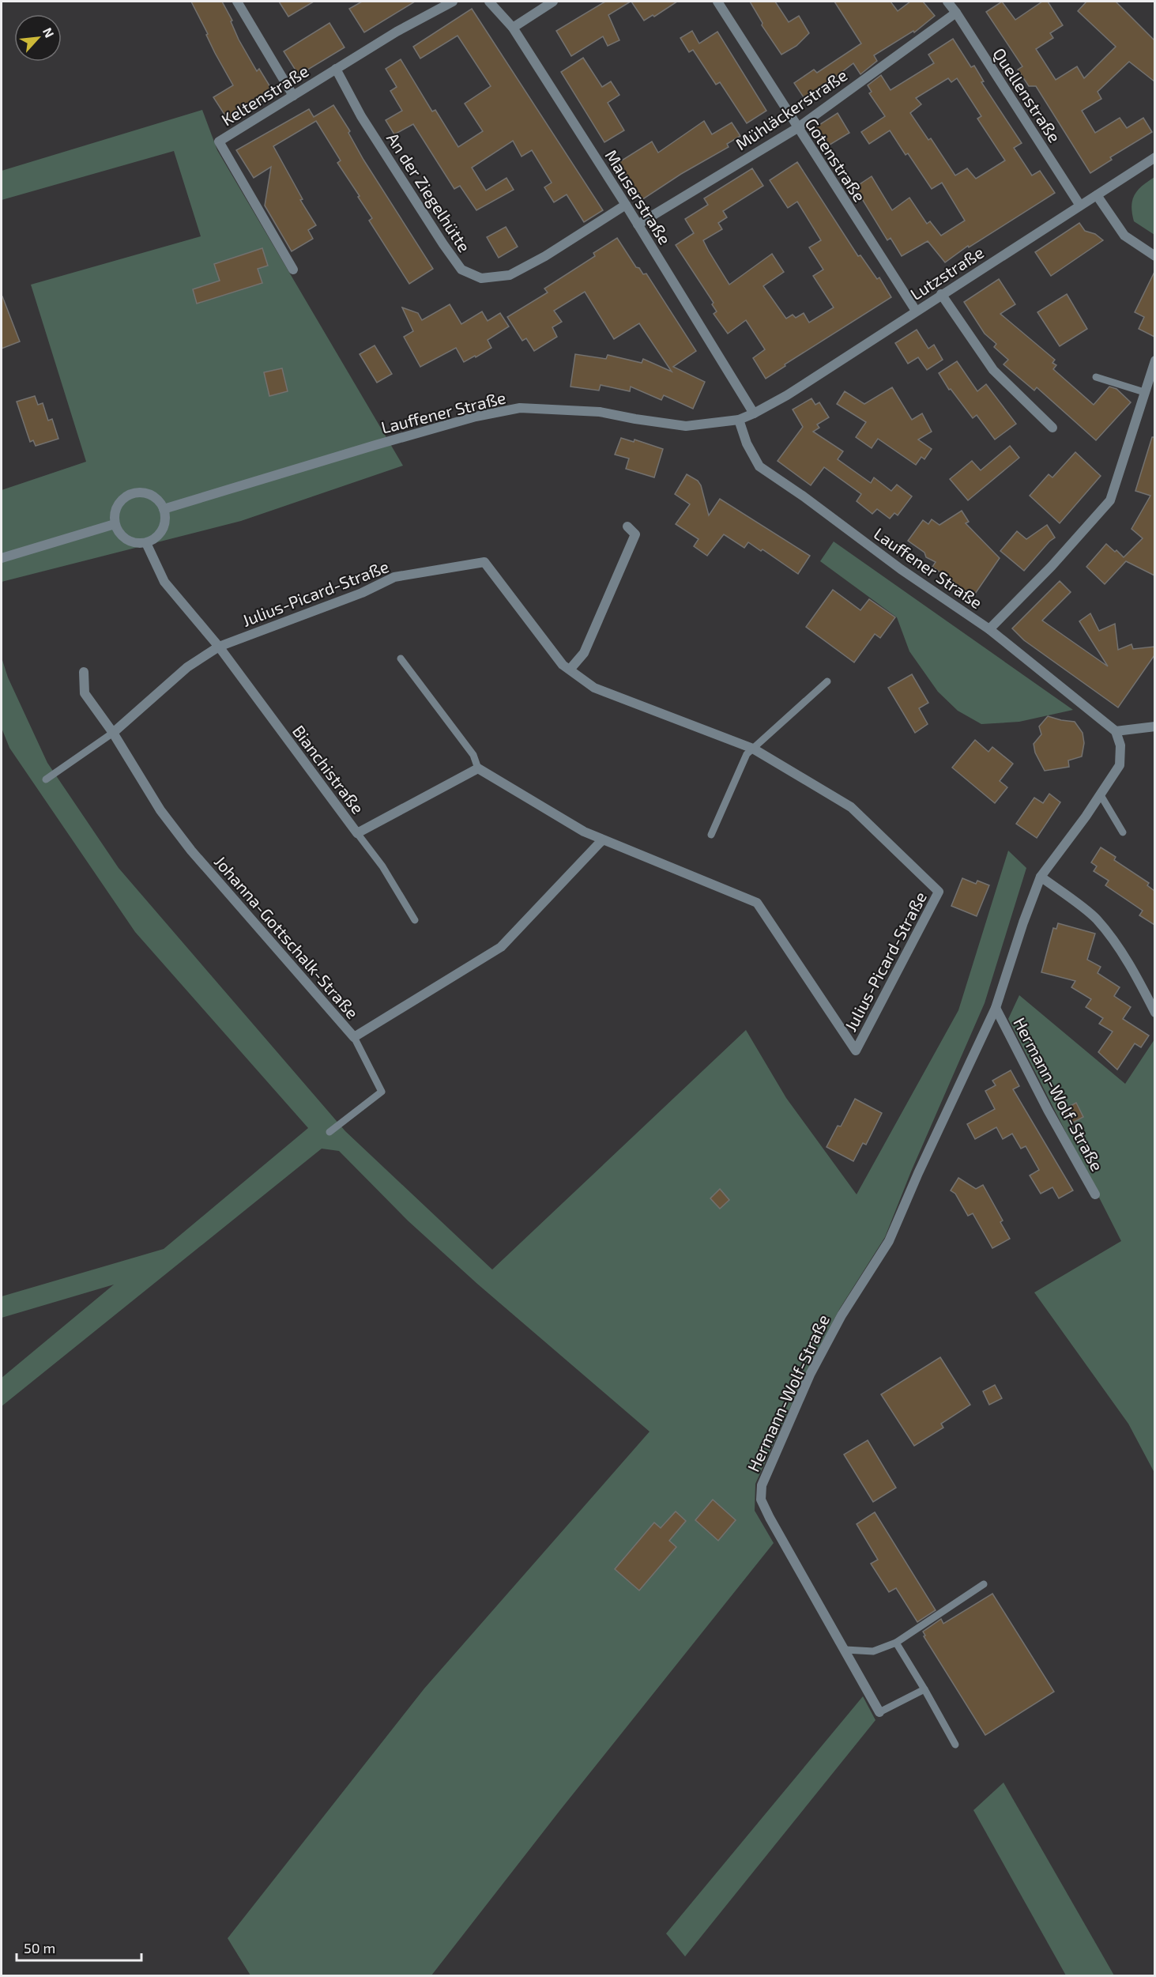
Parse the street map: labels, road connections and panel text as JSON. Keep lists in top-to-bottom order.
{
  "streets": {
    "street": [
      "Keltenstraße",
      "Quellenstraße",
      "Mühläckerstraße",
      "Gotenstraße",
      "An der Ziegelhütte",
      "Mauserstraße",
      "Lutzstraße",
      "Lauffener Straße",
      "Julius-Picard-Straße",
      "Bianchistraße",
      "Johanna-Gottschalk-Straße",
      "Hermann-Wolf-Straße"
    ]
  },
  "crossings": [
    ["Keltenstraße", "An der Ziegelhütte"],
    ["Quellenstraße", "Mühläckerstraße"],
    ["Quellenstraße", "Lutzstraße"],
    ["Mühläckerstraße", "Gotenstraße"],
    ["Mühläckerstraße", "Mauserstraße"],
    ["Gotenstraße", "Lutzstraße"],
    ["An der Ziegelhütte", "Mauserstraße"],
    ["Mauserstraße", "Lutzstraße"],
    ["Mauserstraße", "Lauffener Straße"],
    ["Lutzstraße", "Lauffener Straße"],
    ["Lauffener Straße", "Bianchistraße"],
    ["Lauffener Straße", "Hermann-Wolf-Straße"],
    ["Julius-Picard-Straße", "Bianchistraße"],
    ["Julius-Picard-Straße", "Johanna-Gottschalk-Straße"]
  ],
  "scale_bar": "50 m",
  "north": "top right"
}
